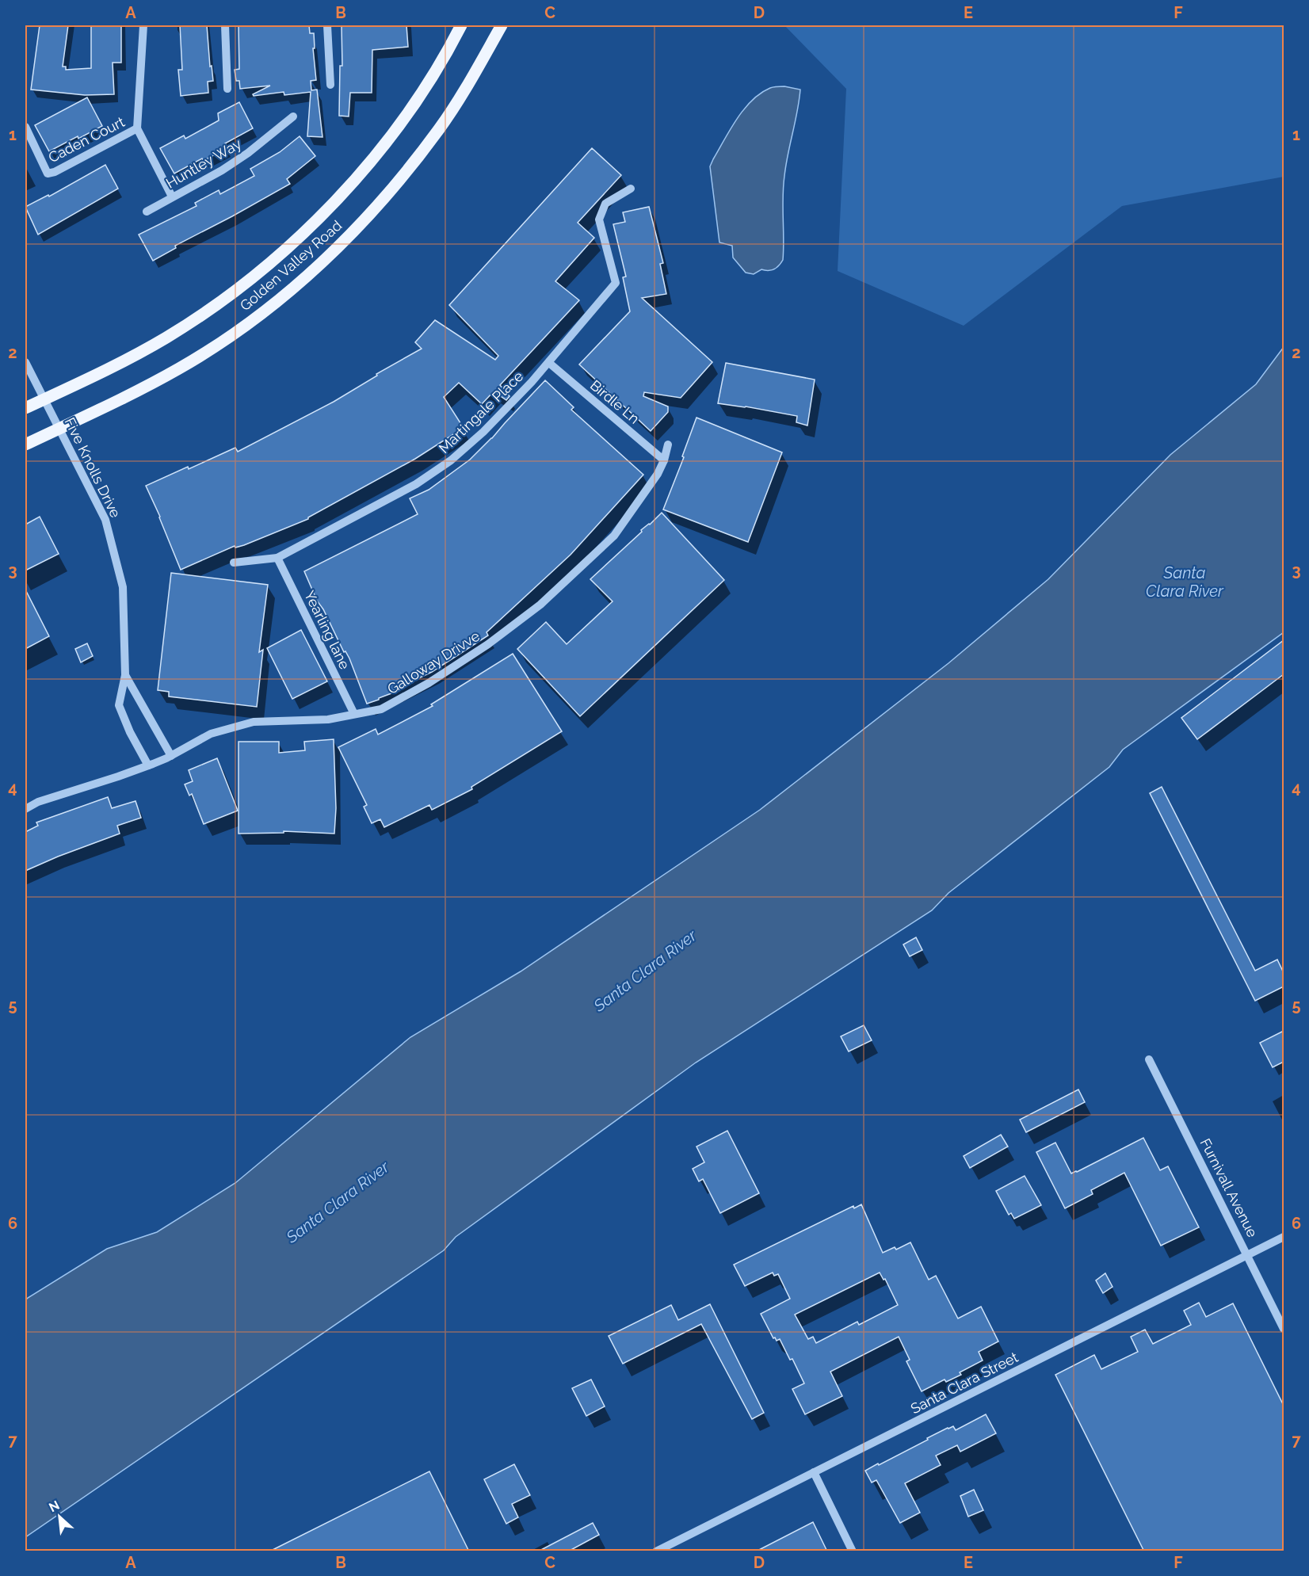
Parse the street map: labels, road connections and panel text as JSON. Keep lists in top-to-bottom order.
{
  "streets": {
    "main road": ["Golden Valley Road"],
    "street": [
      "Caden Court",
      "Huntley Way",
      "Birdle Ln",
      "Martingale Place",
      "Five Knolls Drive",
      "Yearling lane",
      "Galloway Drivve",
      "Furnivall Avenue",
      "Santa Clara Street"
    ]
  },
  "crossings": [
    ["Golden Valley Road", "Five Knolls Drive"],
    ["Birdle Ln", "Martingale Place"],
    ["Birdle Ln", "Galloway Drivve"],
    ["Martingale Place", "Yearling lane"],
    ["Yearling lane", "Galloway Drivve"],
    ["Furnivall Avenue", "Santa Clara Street"]
  ],
  "water": ["Santa Clara River"],
  "north": "top left",
  "grid": {
    "columns": [
      "A",
      "B",
      "C",
      "D",
      "E",
      "F"
    ],
    "rows": [
      "1",
      "2",
      "3",
      "4",
      "5",
      "6",
      "7"
    ]
  }
}
